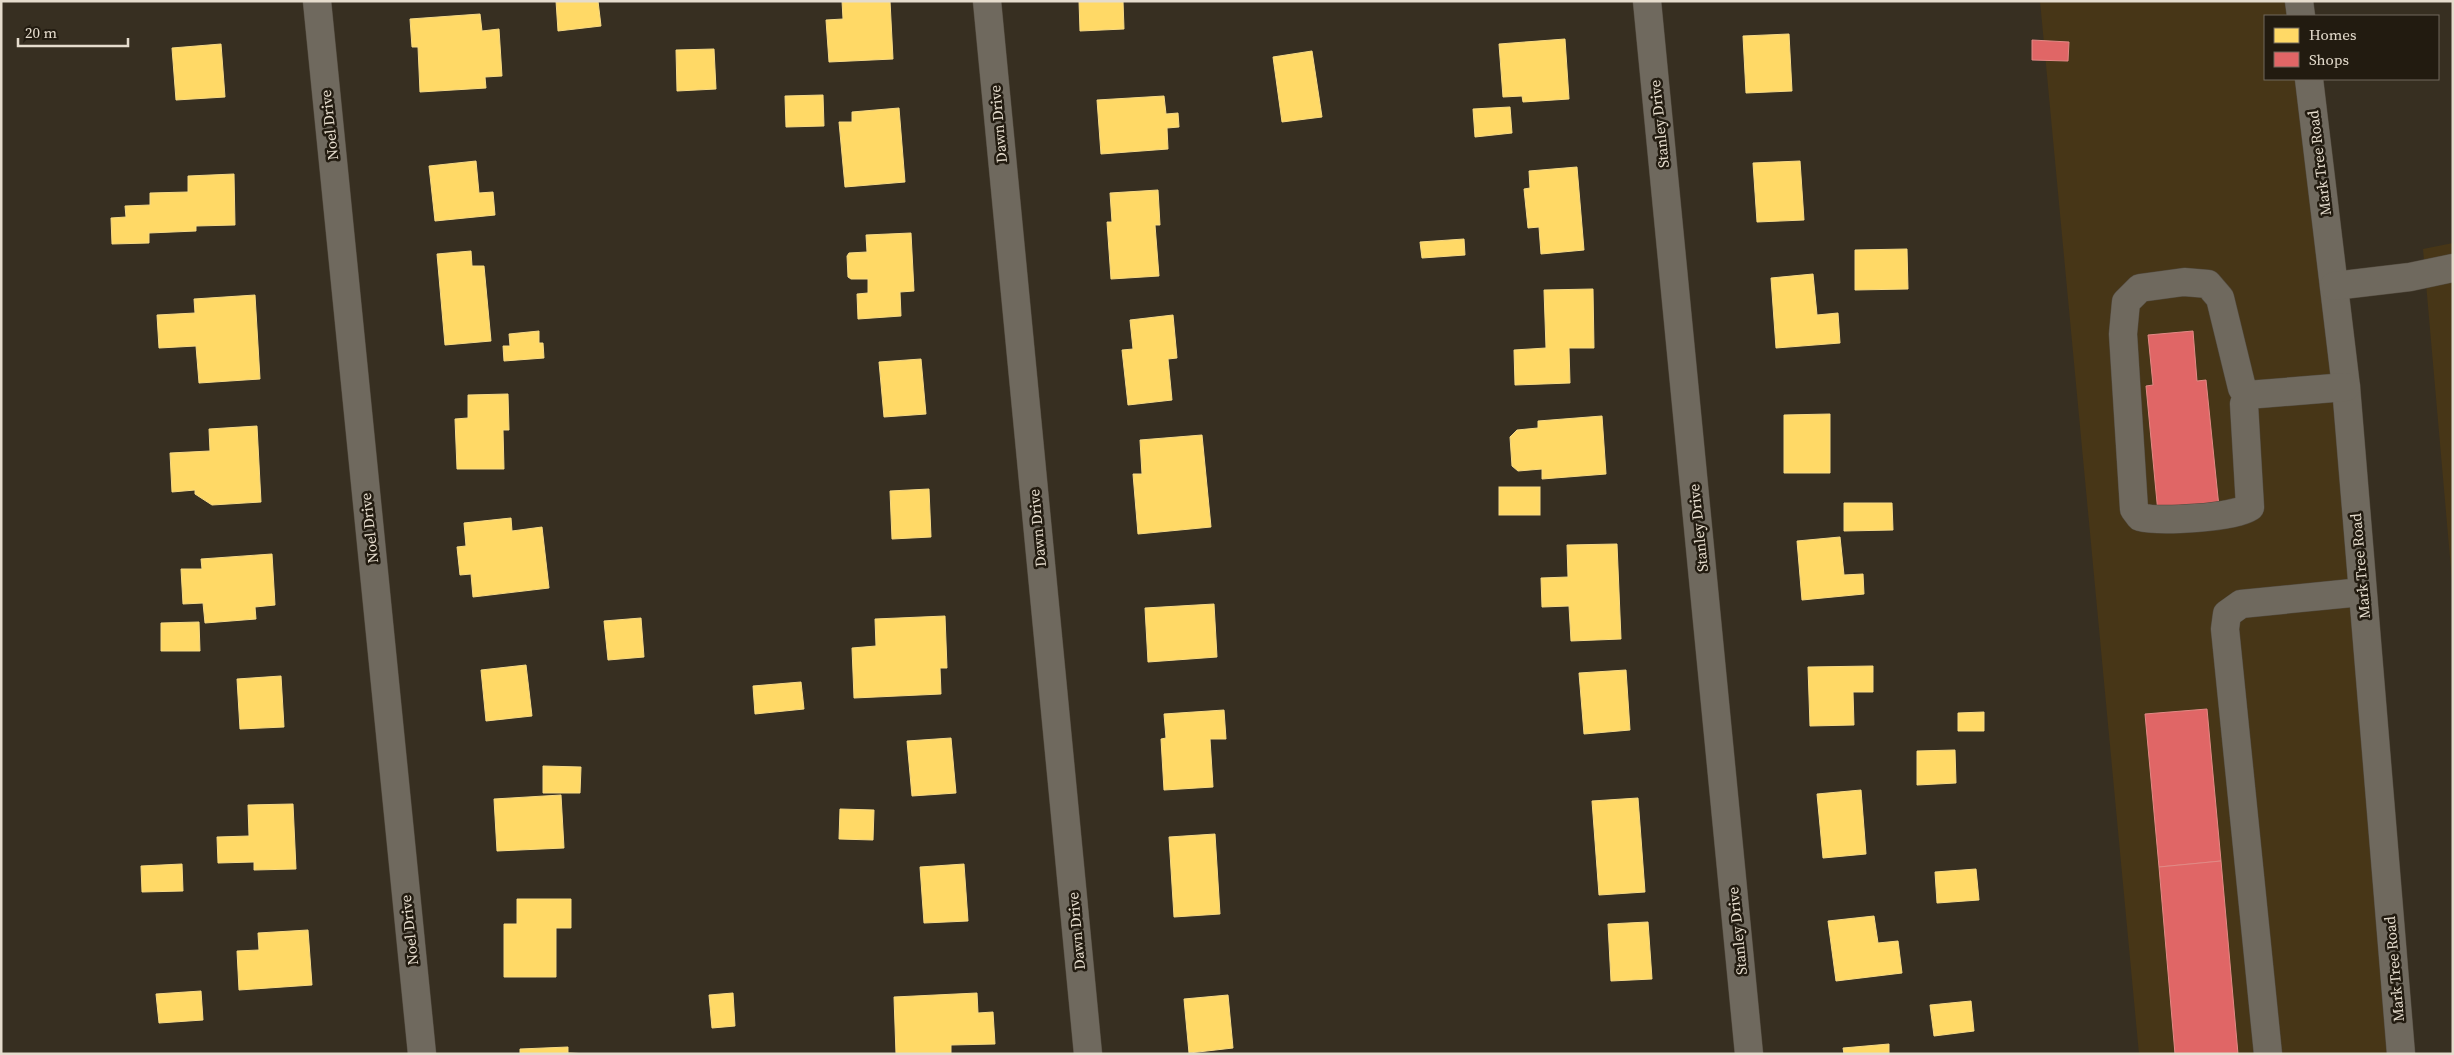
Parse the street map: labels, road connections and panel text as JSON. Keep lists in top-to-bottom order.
{
  "streets": {
    "street": [
      "Dawn Drive",
      "Stanley Drive",
      "Noel Drive",
      "Mark Tree Road"
    ]
  },
  "legend": ["Homes", "Shops"],
  "scale_bar": "20 m"
}
